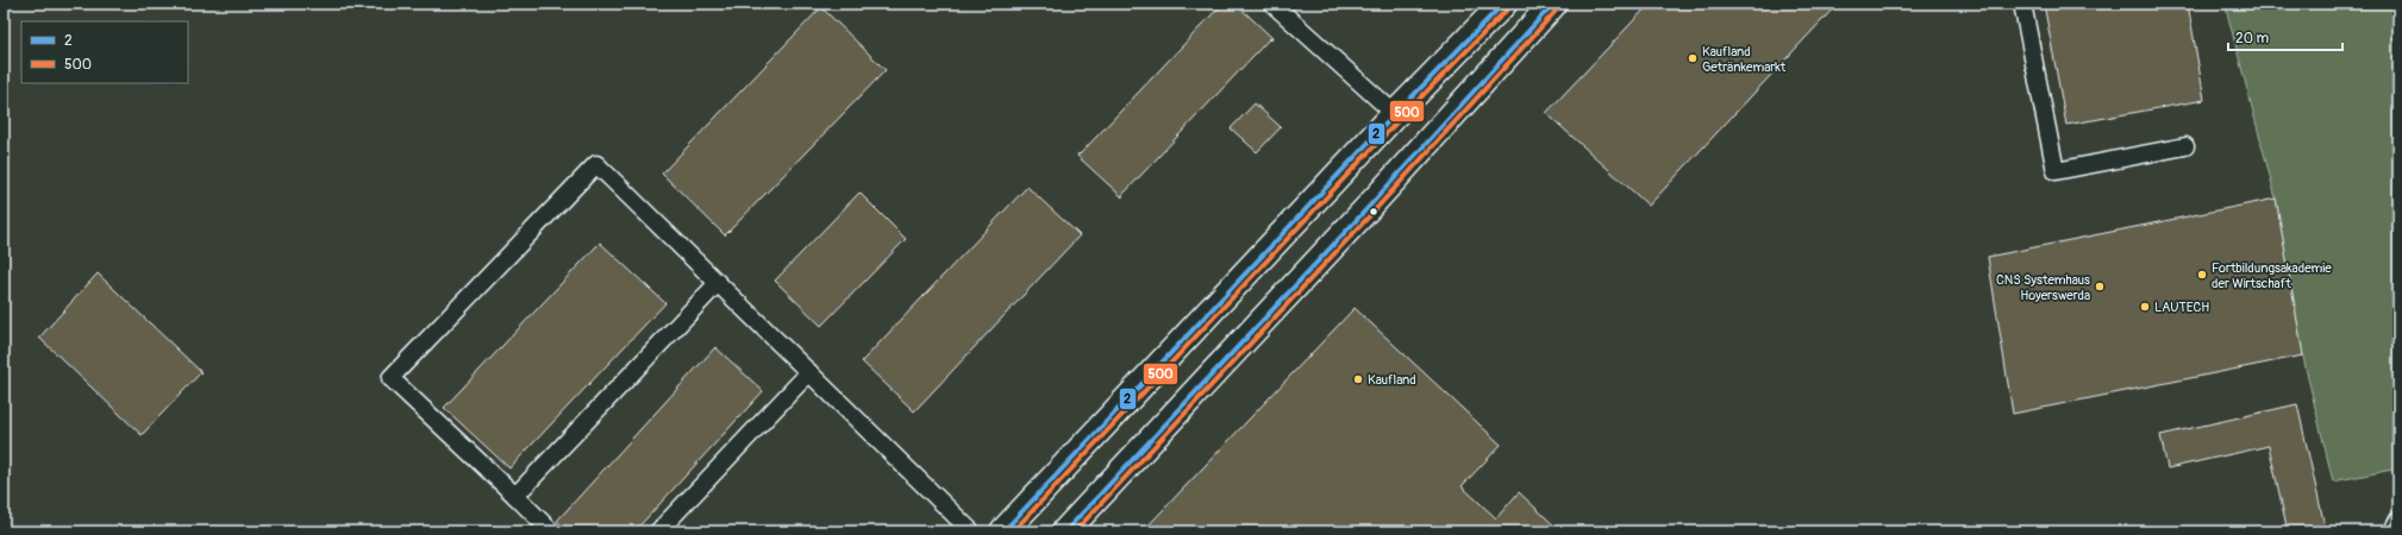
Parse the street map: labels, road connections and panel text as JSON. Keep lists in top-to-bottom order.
{
  "places": [
    "Kaufland Getränkemarkt",
    "Fortbildungsakademie der Wirtschaft",
    "CNS Systemhaus Hoyerswerda",
    "LAUTECH",
    "Kaufland"
  ],
  "lines": ["transit line 2", "transit line 500"],
  "legend": ["2", "500"],
  "scale_bar": "20 m"
}
